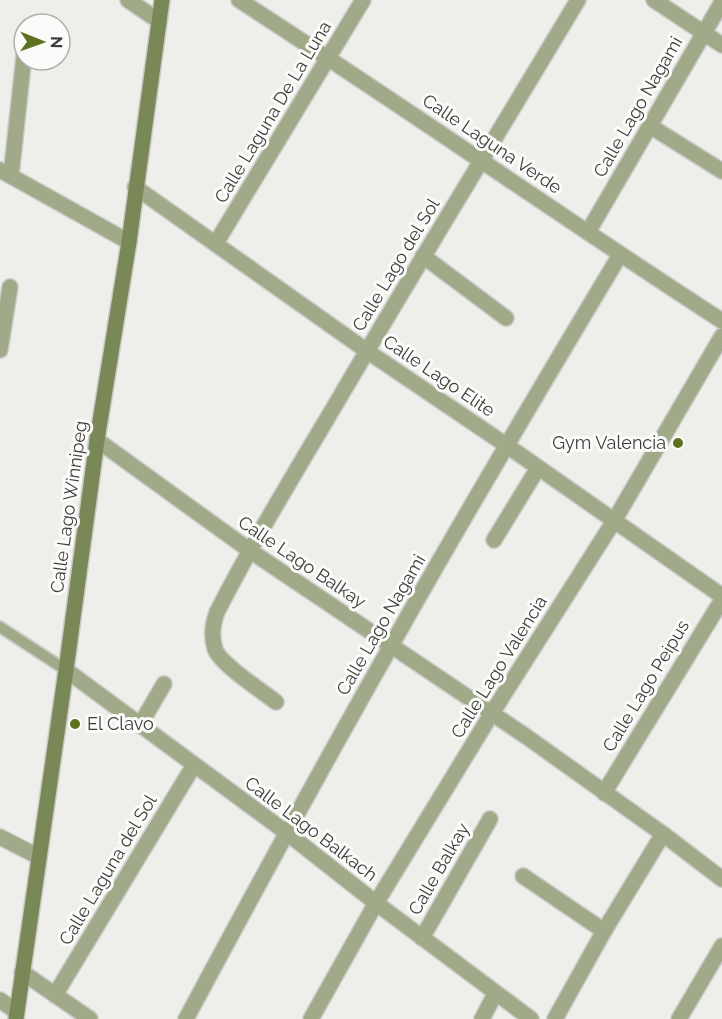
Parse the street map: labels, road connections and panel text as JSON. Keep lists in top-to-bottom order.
{
  "streets": {
    "main road": ["Calle Lago Winnipeg"],
    "street": [
      "Calle Lago Nagami",
      "Calle Laguna De La Luna",
      "Calle Laguna Verde",
      "Calle Lago del Sol",
      "Calle Lago Elite",
      "Calle Lago Balkay",
      "Calle Lago Valencia",
      "Calle Lago Peipus",
      "Calle Lago Balkach",
      "Calle Balkay",
      "Calle Laguna del Sol"
    ]
  },
  "crossings": [
    ["Calle Lago Nagami", "Calle Laguna Verde"],
    ["Calle Lago Nagami", "Calle Lago Elite"],
    ["Calle Lago Nagami", "Calle Lago Balkay"],
    ["Calle Lago Nagami", "Calle Lago Balkach"],
    ["Calle Laguna De La Luna", "Calle Laguna Verde"],
    ["Calle Laguna De La Luna", "Calle Lago Elite"],
    ["Calle Laguna Verde", "Calle Lago del Sol"],
    ["Calle Lago del Sol", "Calle Lago Elite"],
    ["Calle Lago del Sol", "Calle Lago Balkay"],
    ["Calle Lago Elite", "Calle Lago Winnipeg"],
    ["Calle Lago Elite", "Calle Lago Valencia"],
    ["Calle Lago Elite", "Calle Lago Peipus"],
    ["Calle Lago Winnipeg", "Calle Lago Balkay"],
    ["Calle Lago Winnipeg", "Calle Lago Balkach"],
    ["Calle Lago Balkay", "Calle Lago Valencia"],
    ["Calle Lago Balkay", "Calle Lago Peipus"],
    ["Calle Lago Valencia", "Calle Lago Balkach"],
    ["Calle Lago Balkach", "Calle Balkay"],
    ["Calle Lago Balkach", "Calle Laguna del Sol"]
  ],
  "places": ["Gym Valencia", "El Clavo"],
  "north": "right"
}
